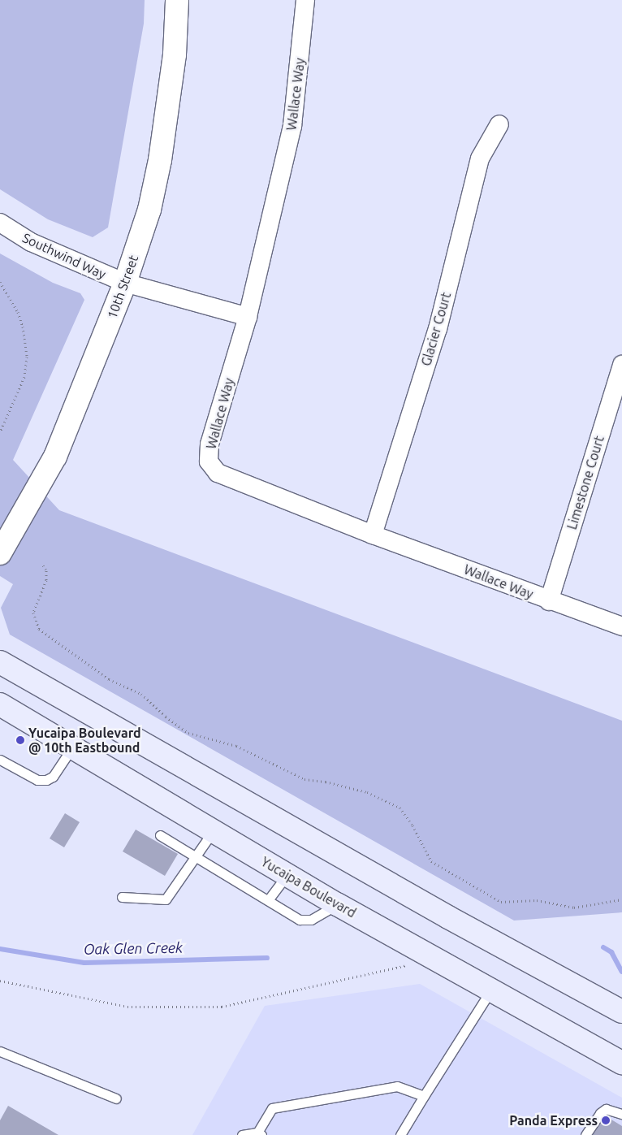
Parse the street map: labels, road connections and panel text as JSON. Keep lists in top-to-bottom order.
{
  "streets": {
    "main road": ["Yucaipa Boulevard"],
    "street": [
      "Wallace Way",
      "Southwind Way",
      "10th Street",
      "Glacier Court",
      "Limestone Court"
    ]
  },
  "crossings": [
    ["Wallace Way", "Southwind Way"],
    ["Wallace Way", "Glacier Court"],
    ["Wallace Way", "Limestone Court"],
    ["Southwind Way", "10th Street"]
  ],
  "water": ["Oak Glen Creek"],
  "places": ["Yucaipa Boulevard @ 10th Eastbound", "Panda Express"]
}
